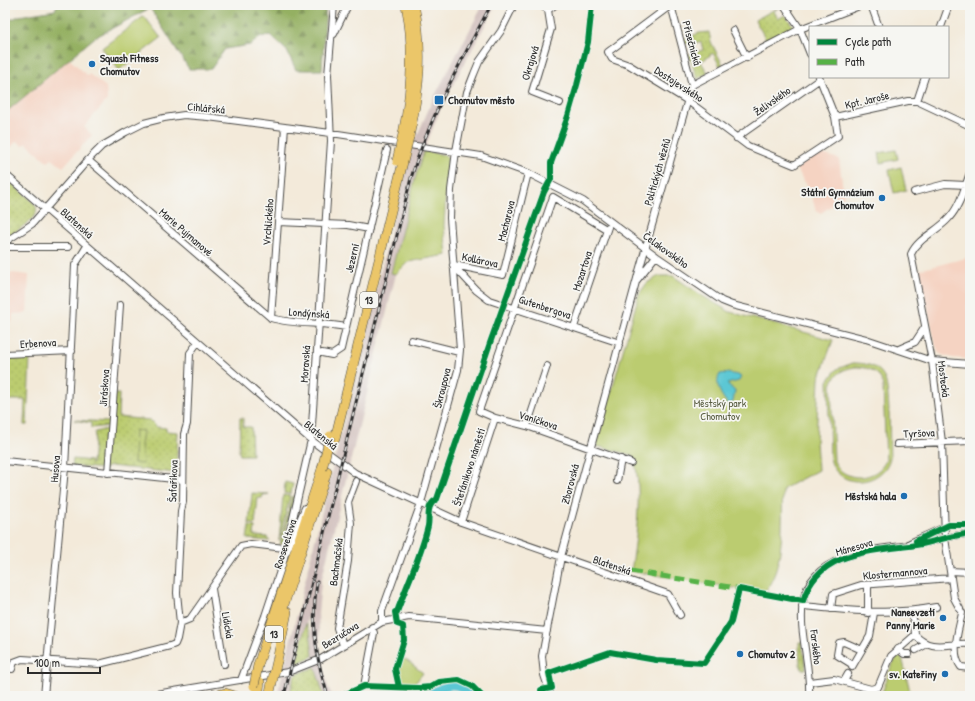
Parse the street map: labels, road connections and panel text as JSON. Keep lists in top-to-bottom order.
{
  "streets": {
    "highway": ["13", "Rooseveltova"],
    "street": [
      "Přísečnická",
      "Okrajová",
      "Dostojevského",
      "Kpt. Jaroše",
      "Želivského",
      "Cihlářská",
      "Politických vězňů",
      "Macharova",
      "Vrchlického",
      "Blatenská",
      "Marie Pujmanové",
      "Čelakovského",
      "Jezerní",
      "Kollárova",
      "Mozartova",
      "Gutenbergova",
      "Londýnská",
      "Erbenova",
      "Moravská",
      "Mostecká",
      "Jiráskova",
      "Škroupova",
      "Vaníčkova",
      "Tyršova",
      "Štefánikovo náměstí",
      "Husova",
      "Šafaříkova",
      "Zborovská",
      "Mánesova",
      "Bachmačská",
      "Klostermannova",
      "Lidická",
      "Bezručova",
      "Farského"
    ]
  },
  "crossings": [
    ["Přísečnická", "Dostojevského"],
    ["Přísečnická", "Politických vězňů"],
    ["Dostojevského", "Kpt. Jaroše"],
    ["Dostojevského", "Želivského"],
    ["Dostojevského", "Politických vězňů"],
    ["Cihlářská", "Vrchlického"],
    ["Cihlářská", "Blatenská"],
    ["Cihlářská", "Marie Pujmanové"],
    ["Cihlářská", "Čelakovského"],
    ["Cihlářská", "Moravská"],
    ["Politických vězňů", "Čelakovského"],
    ["Politických vězňů", "Zborovská"],
    ["Macharova", "Čelakovského"],
    ["Macharova", "Kollárova"],
    ["Vrchlického", "Marie Pujmanové"],
    ["Vrchlického", "Londýnská"],
    ["Blatenská", "Moravská"],
    ["Blatenská", "Škroupova"],
    ["Blatenská", "Štefánikovo náměstí"],
    ["Blatenská", "Husova"],
    ["Blatenská", "Šafaříkova"],
    ["Blatenská", "Zborovská"],
    ["Marie Pujmanové", "Londýnská"],
    ["Čelakovského", "Mostecká"],
    ["Čelakovského", "Škroupova"],
    ["Čelakovského", "Zborovská"],
    ["Jezerní", "Londýnská"],
    ["Kollárova", "Gutenbergova"],
    ["Kollárova", "Škroupova"],
    ["Mozartova", "Gutenbergova"],
    ["13", "Rooseveltova"],
    ["Gutenbergova", "Škroupova"],
    ["Gutenbergova", "Vaníčkova"],
    ["Gutenbergova", "Zborovská"],
    ["Londýnská", "Moravská"],
    ["Erbenova", "Husova"],
    ["Moravská", "Rooseveltova"],
    ["Moravská", "Bezručova"],
    ["Mostecká", "Tyršova"],
    ["Mostecká", "Mánesova"],
    ["Mostecká", "Klostermannova"],
    ["Škroupova", "Bezručova"],
    ["Vaníčkova", "Štefánikovo náměstí"],
    ["Vaníčkova", "Zborovská"],
    ["Šafaříkova", "Rooseveltova"],
    ["Zborovská", "Bezručova"],
    ["Rooseveltova", "Lidická"],
    ["Mánesova", "Farského"],
    ["Bachmačská", "Bezručova"]
  ],
  "parks": ["Městský park Chomutov"],
  "places": {
    "other": [
      "Squash Fitness Chomutov",
      "Státní Gymnázium Chomutov",
      "Městská hala",
      "Naneevzetí Panny Marie",
      "Chomutov 2",
      "sv. Kateřiny"
    ],
    "transit": ["Chomutov město"]
  },
  "legend": ["Cycle path", "Path"],
  "scale_bar": "100 m"
}
